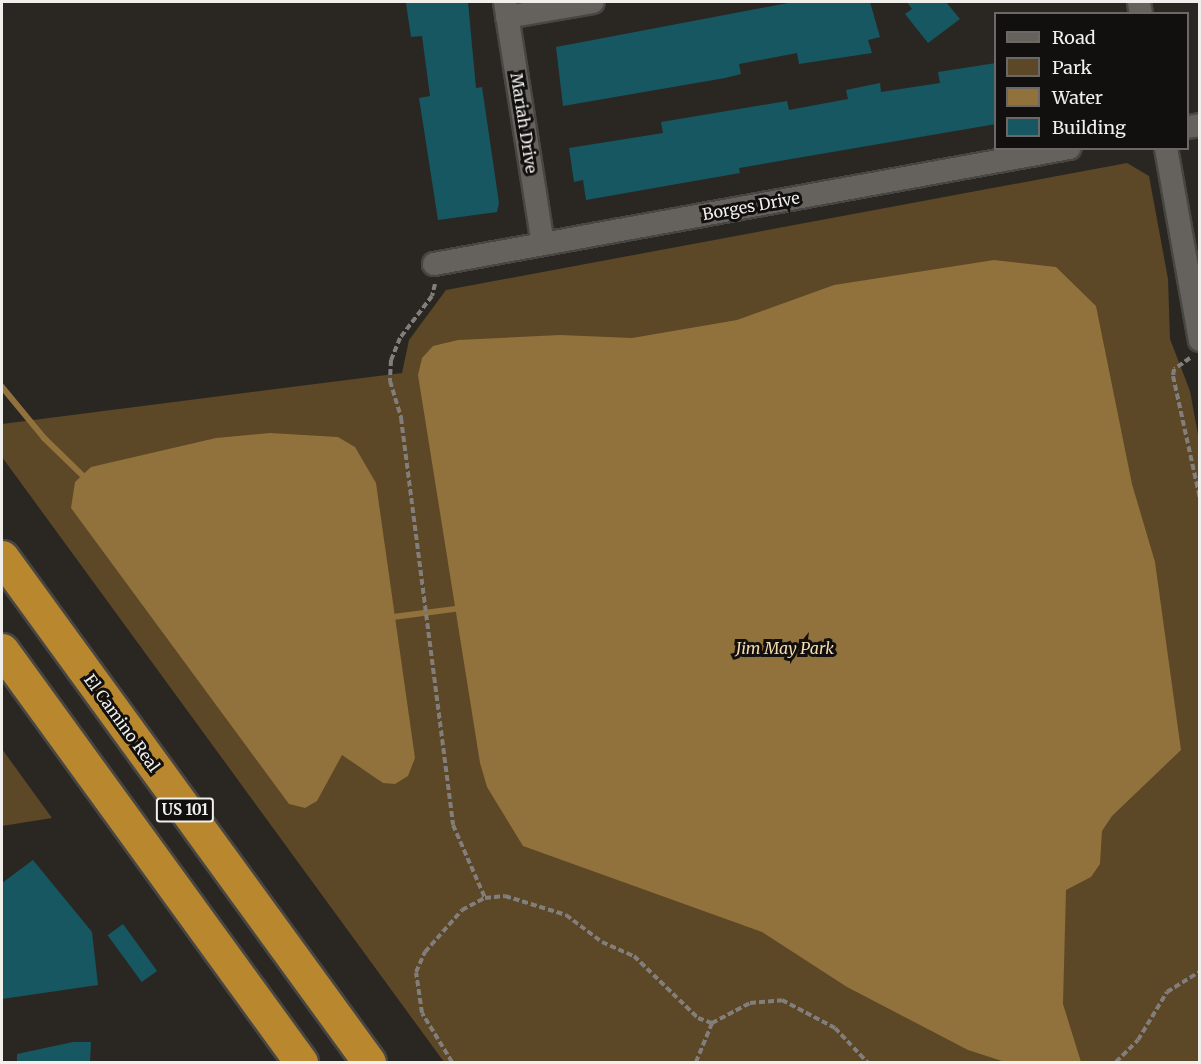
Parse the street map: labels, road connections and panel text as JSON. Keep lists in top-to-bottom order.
{
  "streets": {
    "highway": ["El Camino Real", "US 101"],
    "street": ["Mariah Drive", "Borges Drive"]
  },
  "crossings": [
    ["Mariah Drive", "Borges Drive"]
  ],
  "parks": ["Jim May Park"],
  "legend": [
    "Road",
    "Park",
    "Water",
    "Building"
  ]
}
